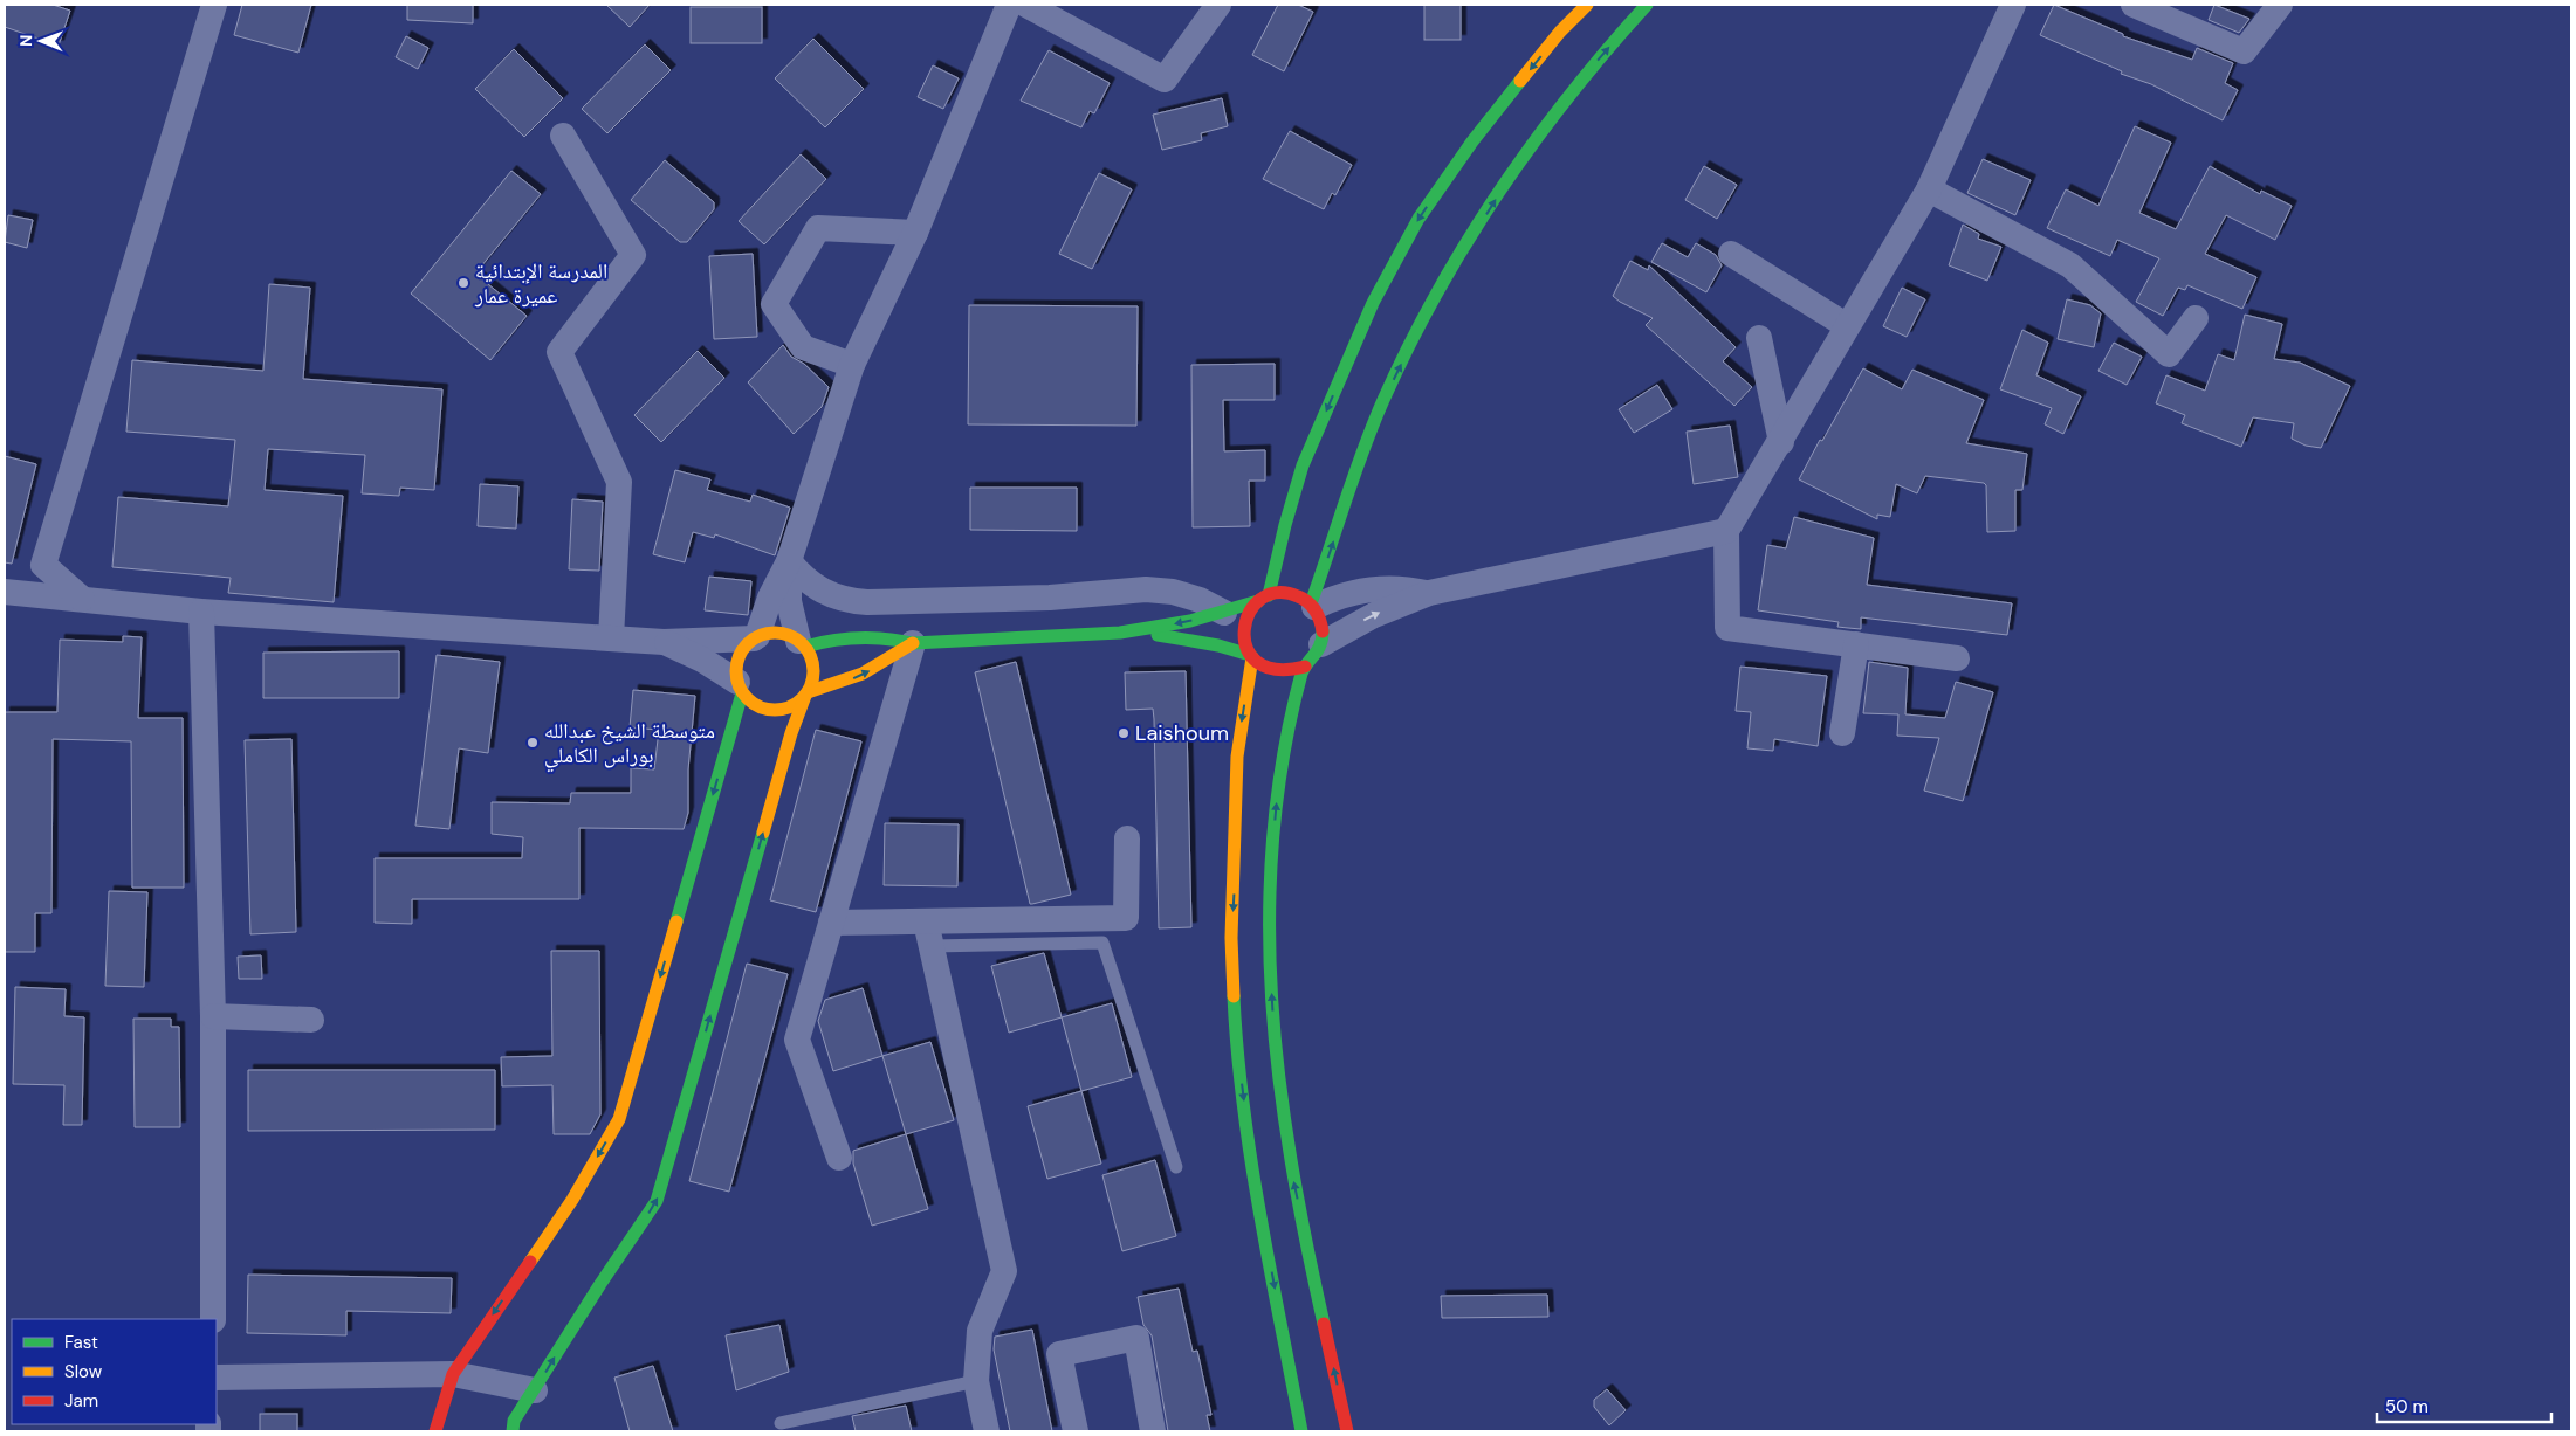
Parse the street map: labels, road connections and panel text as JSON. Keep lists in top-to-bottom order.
{
  "places": ["المدرسة الإبتدائية عميرة عمار", "Laishoum", "متوسطة الشيخ عبدالله بوراس الكاملي"],
  "legend": ["Fast", "Slow", "Jam"],
  "scale_bar": "50 m",
  "north": "left"
}
